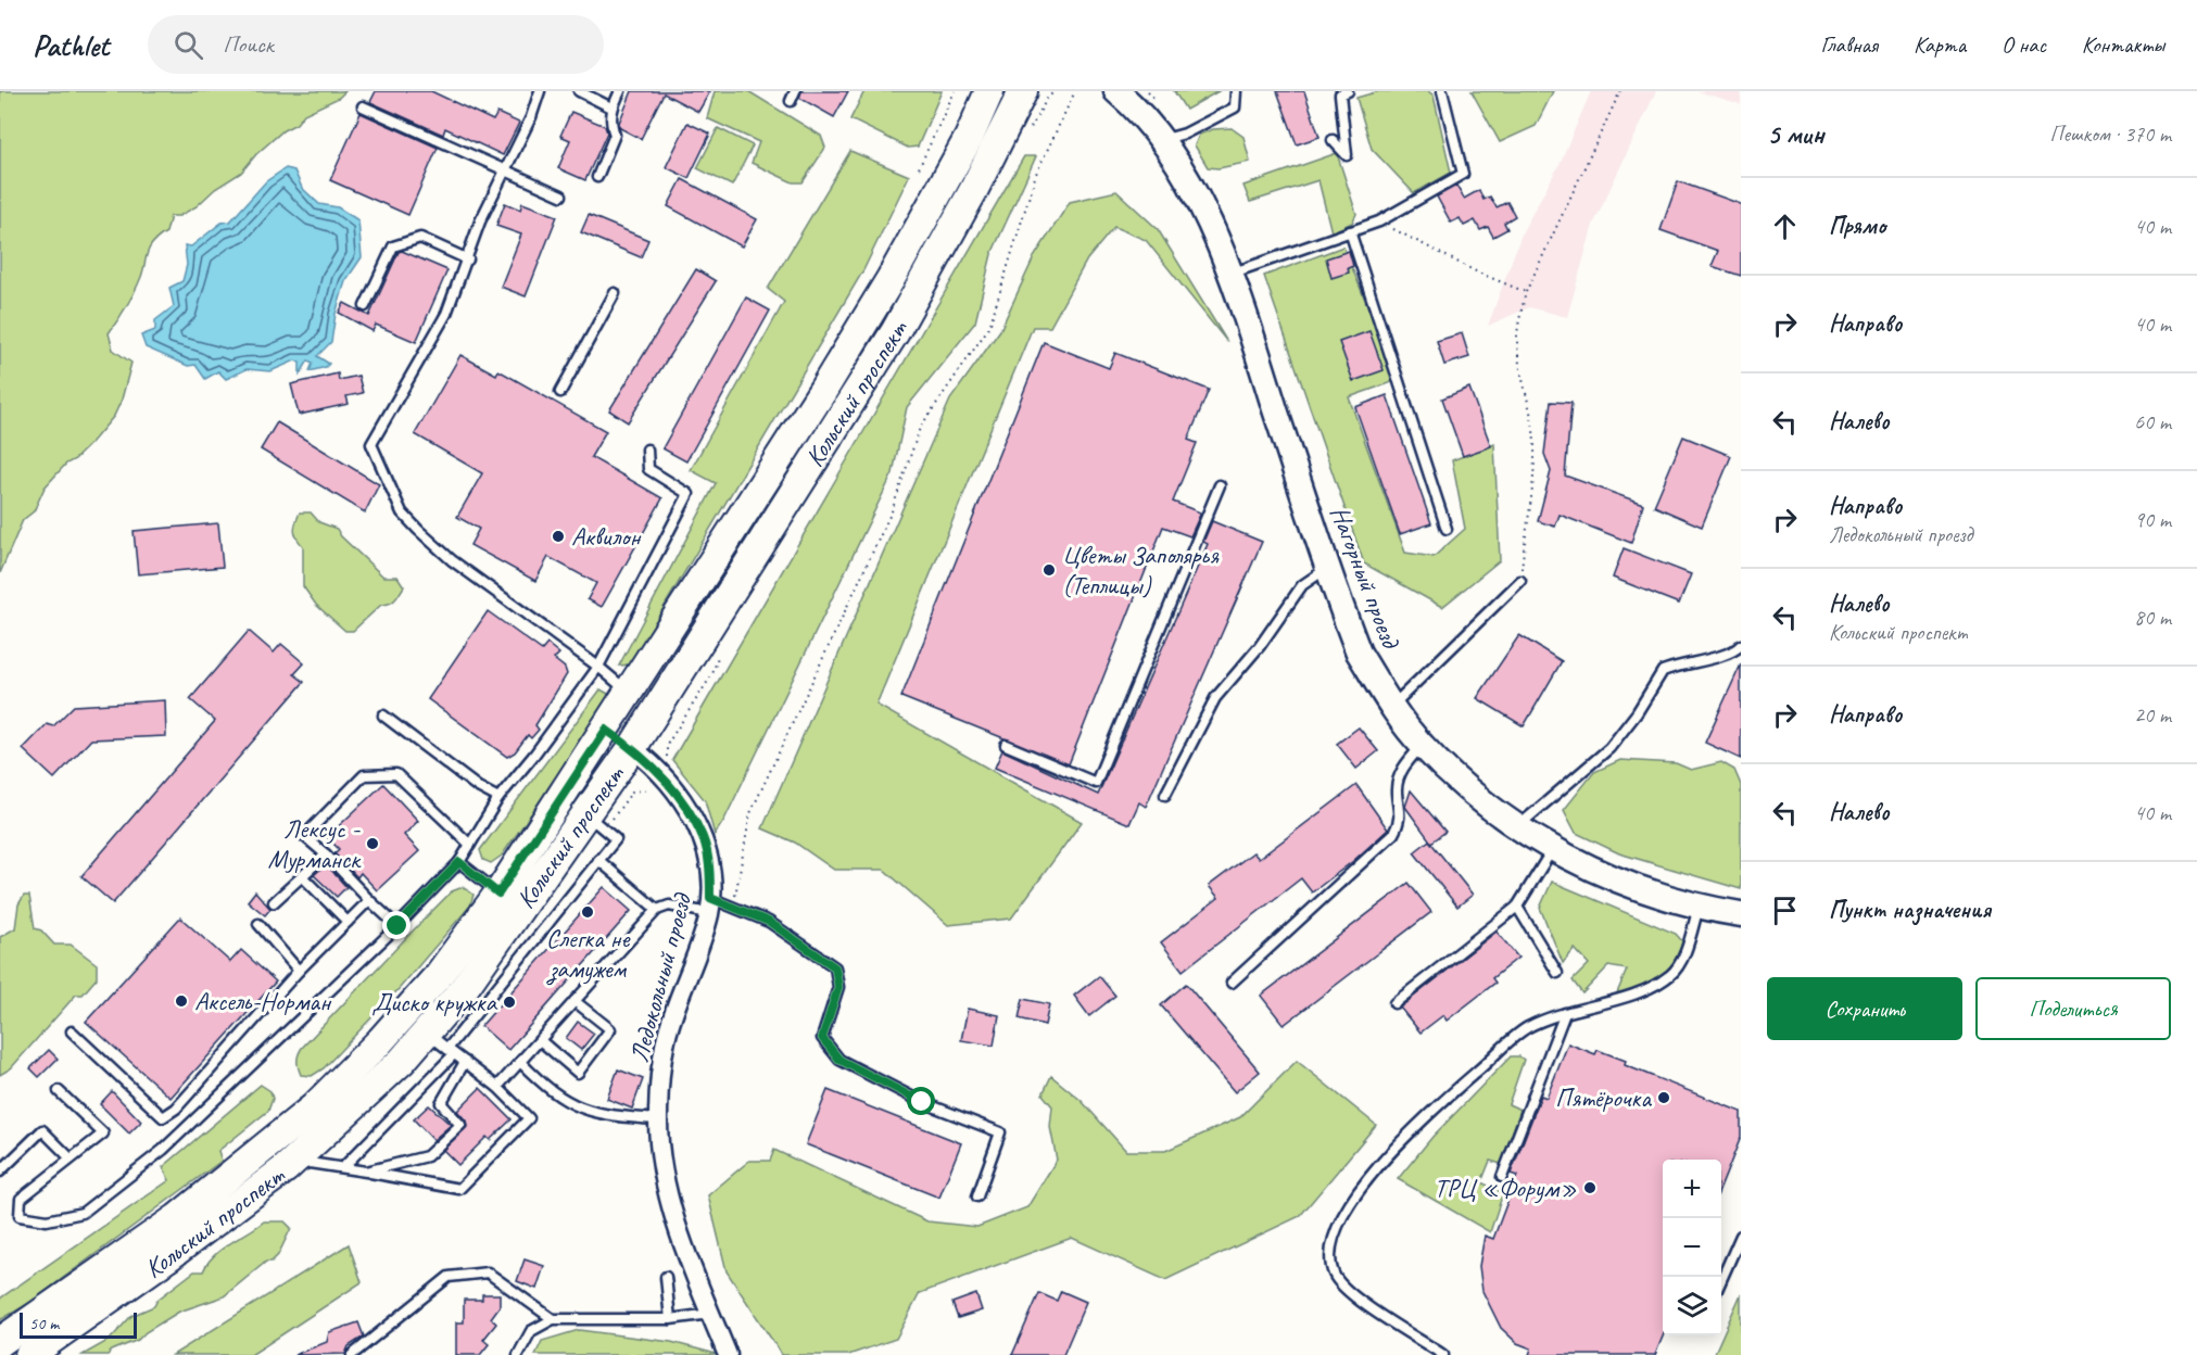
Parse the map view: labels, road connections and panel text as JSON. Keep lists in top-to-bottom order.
{
  "streets": {
    "main road": ["Кольский проспект", "Нагорный проезд"],
    "street": ["Ледокольный проезд"]
  },
  "crossings": [
    ["Кольский проспект", "Ледокольный проезд"]
  ],
  "places": [
    "Аквилон",
    "Цветы Заполярья (Теплицы)",
    "Лексус - Мурманск",
    "Слегка не замужем",
    "Аксель-Норман",
    "Диско кружка",
    "Пятёрочка",
    "ТРЦ «Форум»"
  ],
  "scale_bar": "50 m",
  "page": {
    "header": "Pathlet",
    "search": "Поиск",
    "nav": [
      "Главная",
      "Карта",
      "О нас",
      "Контакты"
    ],
    "heading": ["5 мин", "Пешком · 370 m"],
    "list": [
      ["Прямо", "40 m"],
      ["Направо", "40 m"],
      ["Налево", "60 m"],
      ["Направо", "Ледокольный проезд", "90 m"],
      ["Налево", "Кольский проспект", "80 m"],
      ["Направо", "20 m"],
      ["Налево", "40 m"],
      "Пункт назначения"
    ],
    "buttons": ["Сохранить", "Поделиться"],
    "map_buttons": ["+", "−"],
    "scale": "50 m"
  }
}
